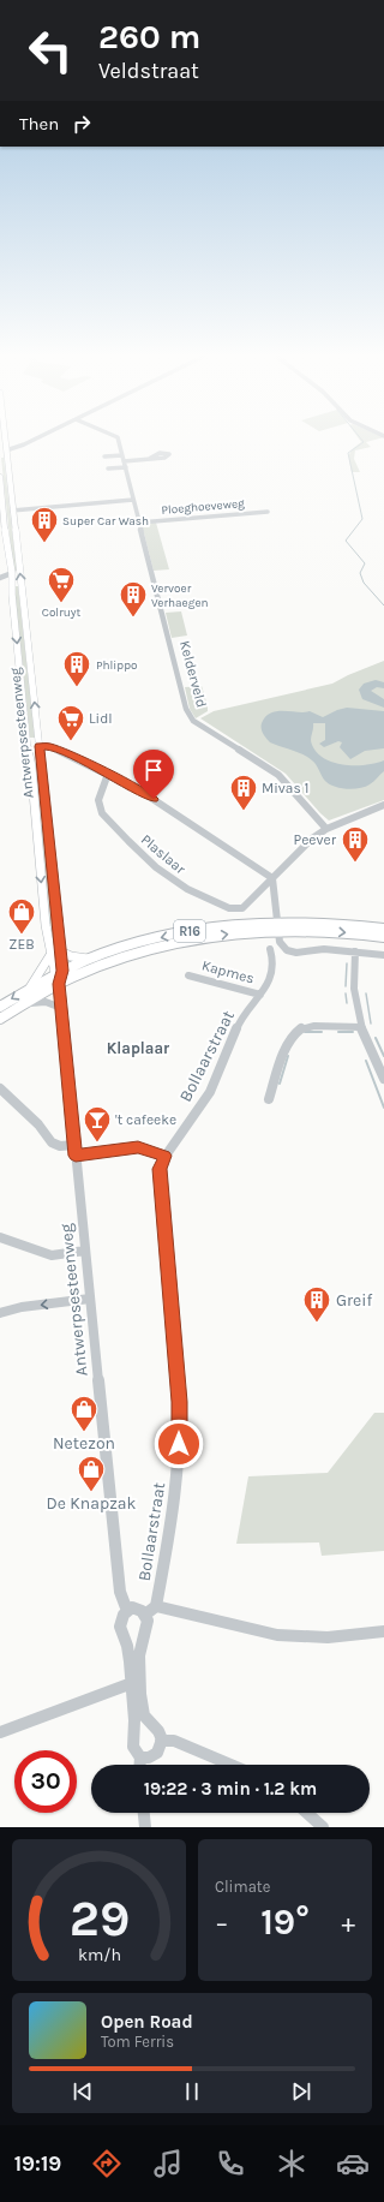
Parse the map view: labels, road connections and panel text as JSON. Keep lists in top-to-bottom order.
{
  "streets": {
    "highway": ["R16"],
    "main road": ["Antwerpsesteenweg"],
    "street": [
      "Ploeghoeveweg",
      "Kelderveld",
      "Plaslaar",
      "Kapmes",
      "Bollaarstraat"
    ]
  },
  "crossings": [
    ["Ploeghoeveweg", "Kelderveld"],
    ["Kelderveld", "Plaslaar"],
    ["Antwerpsesteenweg", "R16"],
    ["Kapmes", "Bollaarstraat"]
  ],
  "districts": ["Klaplaar"],
  "places": {
    "building": [
      "Super Car Wash",
      "Vervoer Verhaegen",
      "Phlippo",
      "Mivas 1",
      "Peever",
      "Greif"
    ],
    "supermarket": ["Colruyt", "Lidl"],
    "shop": ["ZEB", "Netezon", "De Knapzak"],
    "bar": ["'t cafeeke"]
  },
  "page": {
    "turn": ["260 m", "Veldstraat"],
    "then": "Then",
    "limit": "30",
    "trip": "19:22 · 3 min · 1.2 km",
    "tile": "Climate",
    "heat": ["−", "19°", "+"],
    "song": ["Open Road", "Tom Ferris"],
    "tabs": "19:19",
    "gauge": ["29", "km/h"]
  }
}
